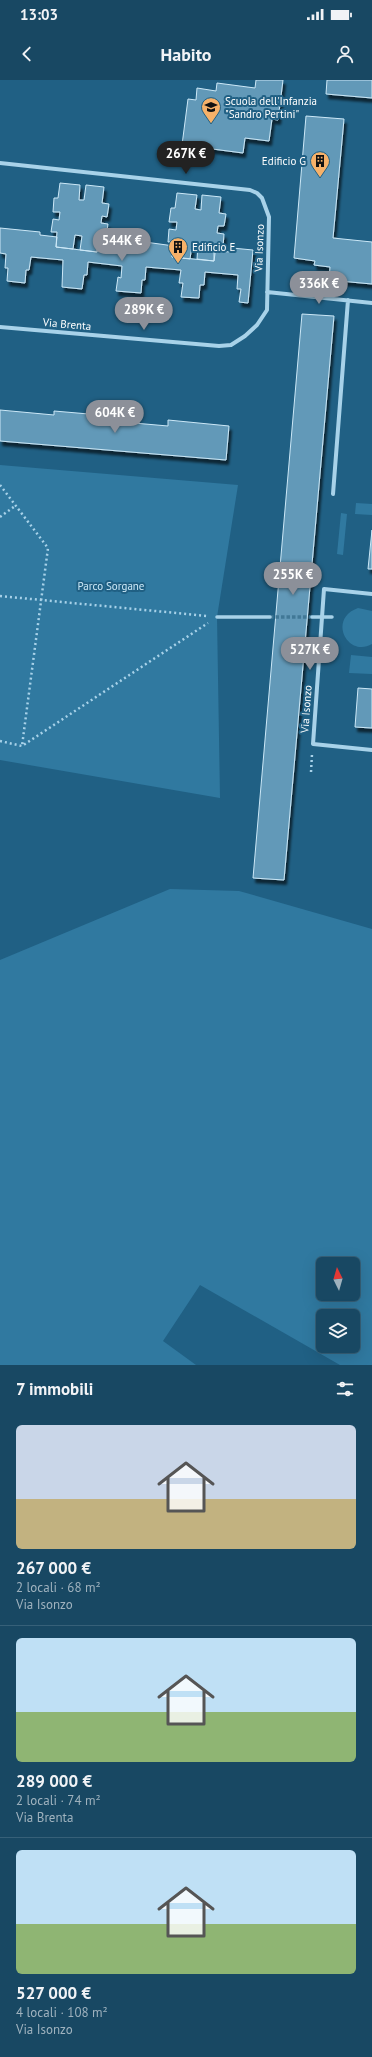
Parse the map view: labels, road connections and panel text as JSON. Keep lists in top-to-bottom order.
{
  "streets": {
    "street": ["Via Isonzo", "Via Brenta"]
  },
  "crossings": [
    ["Via Isonzo", "Via Brenta"]
  ],
  "parks": ["Parco Sorgane"],
  "places": {
    "school or university": ["Scuola dell'Infanzia \"Sandro Pertini\""],
    "building": ["Edificio G", "Edificio E"]
  },
  "north": "top",
  "page": {
    "status": "13:03",
    "header": "Habito",
    "price": [
      "267K €",
      "544K €",
      "336K €",
      "289K €",
      "604K €",
      "255K €",
      "527K €"
    ],
    "heading": "7 immobili",
    "list": [
      {
        "name": "267 000 €",
        "note": "2 locali · 68 m² · Via Isonzo"
      },
      {
        "name": "289 000 €",
        "note": "2 locali · 74 m² · Via Brenta"
      },
      {
        "name": "527 000 €",
        "note": "4 locali · 108 m² · Via Isonzo"
      }
    ]
  }
}
